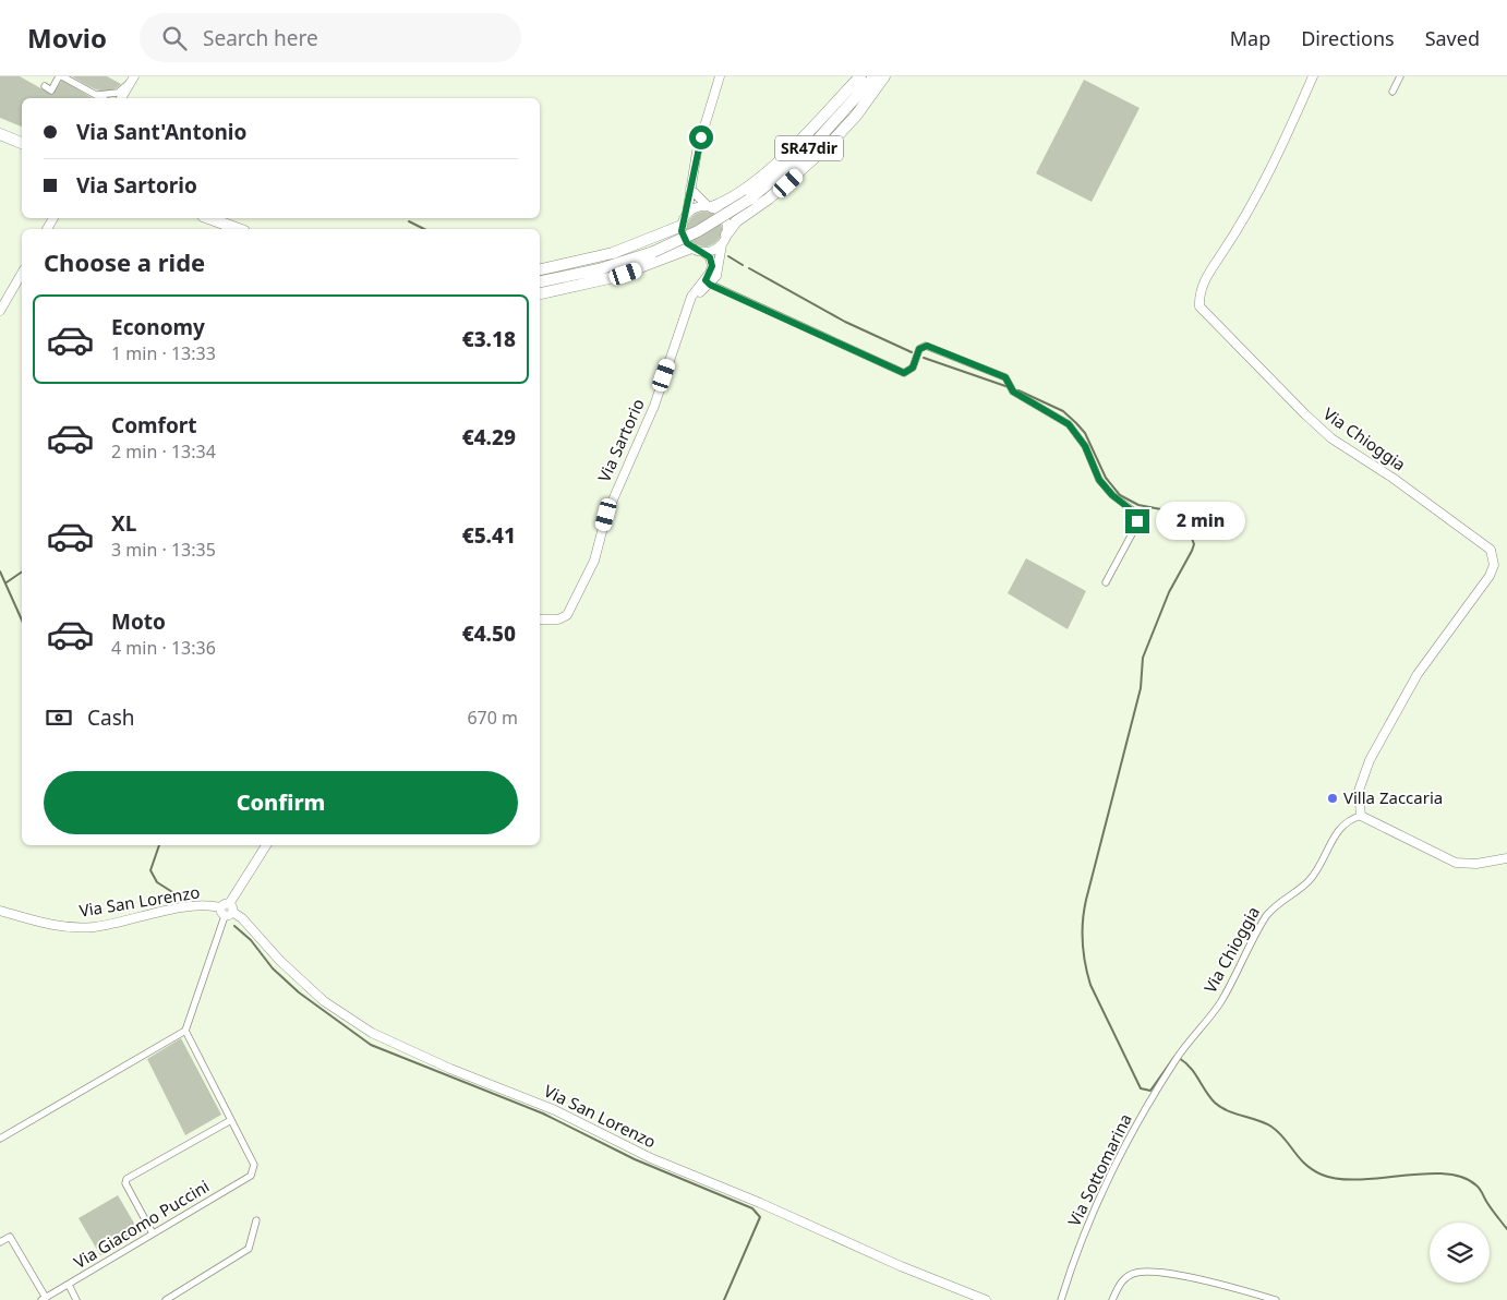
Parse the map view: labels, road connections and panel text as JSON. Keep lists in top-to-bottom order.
{
  "streets": {
    "highway": ["SR47dir"],
    "street": [
      "Via Chioggia",
      "Via Sartorio",
      "Via San Lorenzo",
      "Via Sottomarina",
      "Via Giacomo Puccini"
    ]
  },
  "crossings": [
    ["Via Chioggia", "Via Sottomarina"]
  ],
  "places": ["Villa Zaccaria"],
  "page": {
    "header": "Movio",
    "search": "Search here",
    "nav": ["Map", "Directions", "Saved"],
    "banner": ["Via Sant'Antonio", "Via Sartorio"],
    "heading": "Choose a ride",
    "list": [
      {
        "name": "Economy",
        "note": "1 min · 13:33",
        "value": "€3.18"
      },
      {
        "name": "Comfort",
        "note": "2 min · 13:34",
        "value": "€4.29"
      },
      {
        "name": "XL",
        "note": "3 min · 13:35",
        "value": "€5.41"
      },
      {
        "name": "Moto",
        "note": "4 min · 13:36",
        "value": "€4.50"
      }
    ],
    "bubble": "2 min",
    "pay": ["Cash", "670 m"],
    "buttons": "Confirm"
  }
}
